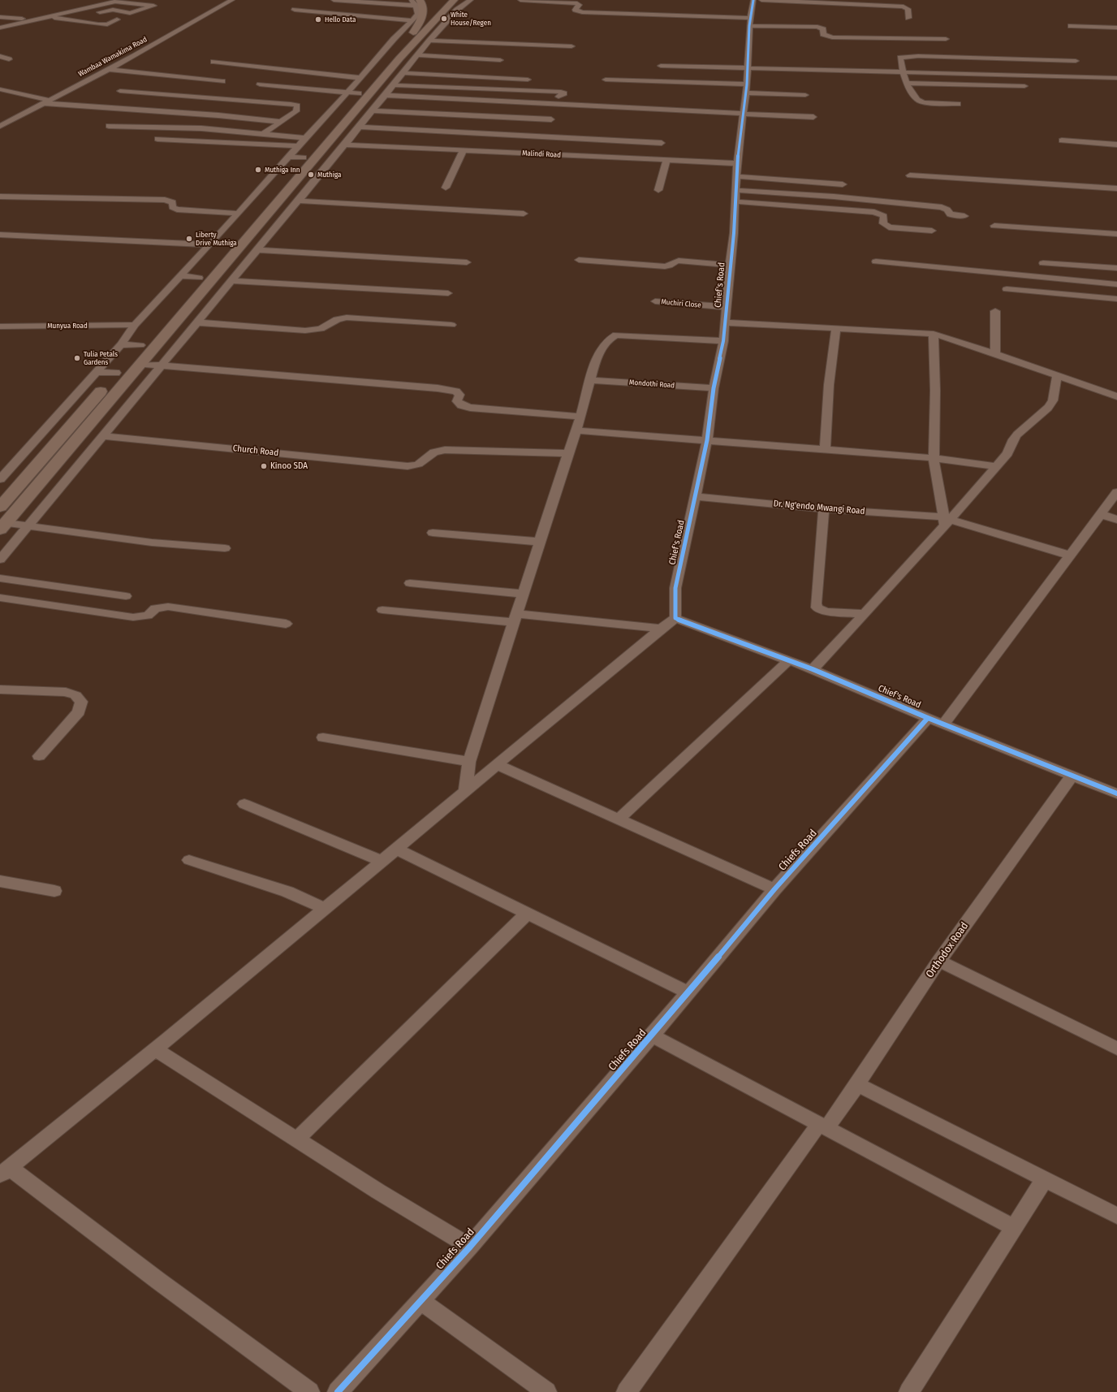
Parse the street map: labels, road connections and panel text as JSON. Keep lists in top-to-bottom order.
{
  "streets": {
    "street": [
      "Wambaa Wamakima Road",
      "Malindi Road",
      "Chief's Road",
      "Muchiri Close",
      "Munyua Road",
      "Mondothi Road",
      "Church Road",
      "Dr. Ng'endo Mwangi Road",
      "Chiefs Road",
      "Orthodox Road"
    ]
  },
  "crossings": [
    ["Malindi Road", "Chief's Road"],
    ["Chief's Road", "Muchiri Close"],
    ["Chief's Road", "Mondothi Road"],
    ["Chief's Road", "Dr. Ng'endo Mwangi Road"],
    ["Chief's Road", "Chiefs Road"],
    ["Chief's Road", "Orthodox Road"]
  ],
  "places": [
    "White House/Regen",
    "Hello Data",
    "Muthiga Inn",
    "Muthiga",
    "Liberty Drive Muthiga",
    "Tulia Petals Gardens",
    "Kinoo SDA"
  ]
}
